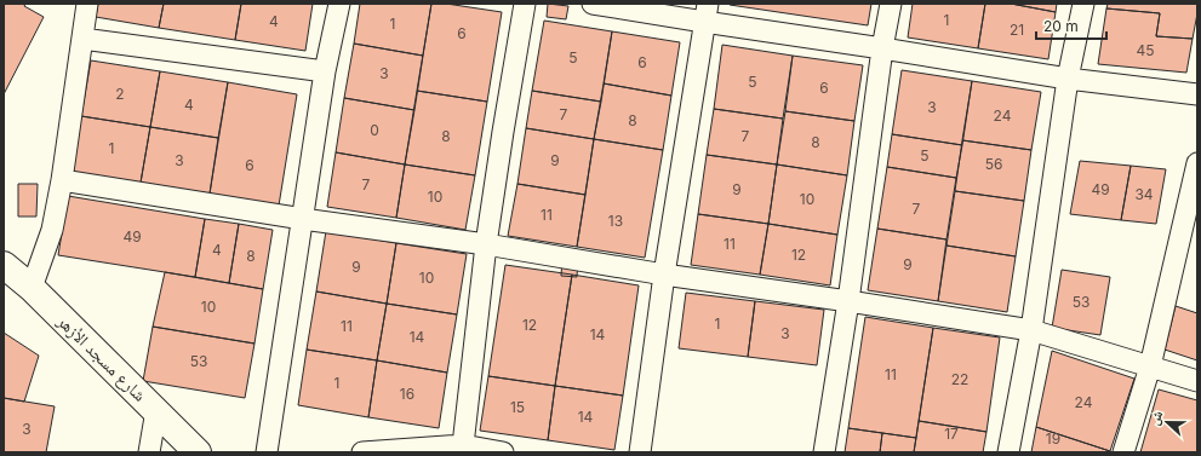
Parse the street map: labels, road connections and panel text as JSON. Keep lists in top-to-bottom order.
{
  "streets": {
    "street": ["شارع مسجد الأزهر"]
  },
  "house_numbers": [
    "1",
    "4",
    "1",
    "21",
    "6",
    "45",
    "5",
    "6",
    "3",
    "5",
    "6",
    "2",
    "4",
    "3",
    "7",
    "24",
    "8",
    "0",
    "8",
    "7",
    "8",
    "1",
    "5",
    "3",
    "9",
    "56",
    "6",
    "7",
    "9",
    "49",
    "34",
    "10",
    "10",
    "7",
    "11",
    "13",
    "49",
    "11",
    "4",
    "12",
    "8",
    "9",
    "9",
    "10",
    "53",
    "10",
    "1",
    "12",
    "11",
    "3",
    "14",
    "14",
    "53",
    "11",
    "22",
    "1",
    "16",
    "24",
    "15",
    "14",
    "3",
    "17",
    "19"
  ],
  "scale_bar": "20 m",
  "north": "left"
}
